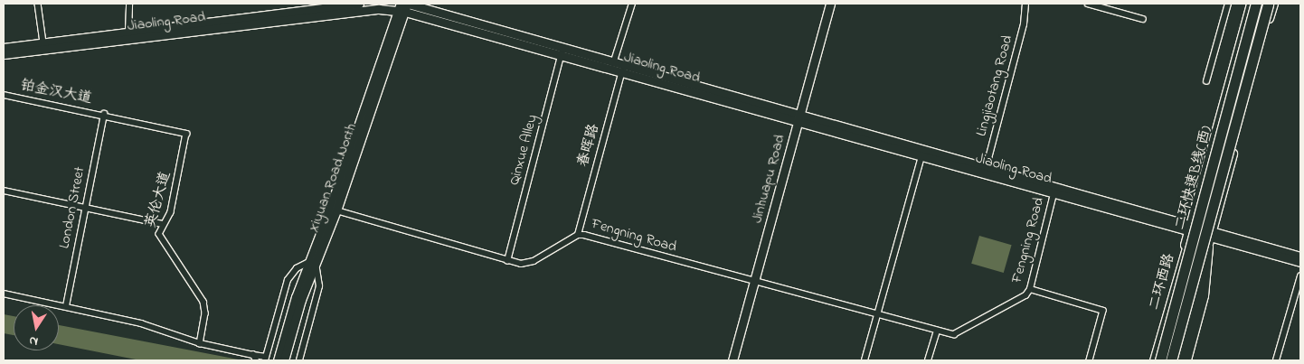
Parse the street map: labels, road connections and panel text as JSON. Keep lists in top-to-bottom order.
{
  "streets": {
    "highway": ["二环快速B线(西)"],
    "street": [
      "Jiaoling Road",
      "Lingjiaotang Road",
      "铂金汉大道",
      "春晖路",
      "Qinxue Alley",
      "Xiyuan Road North",
      "Jinhuapu Road",
      "英伦大道",
      "London Street",
      "Fengning Road",
      "二环西路"
    ]
  },
  "crossings": [
    ["Jiaoling Road", "Lingjiaotang Road"],
    ["Jiaoling Road", "春晖路"],
    ["Jiaoling Road", "Qinxue Alley"],
    ["Jiaoling Road", "Xiyuan Road North"],
    ["Jiaoling Road", "Jinhuapu Road"],
    ["Jiaoling Road", "Fengning Road"],
    ["Jiaoling Road", "二环西路"],
    ["铂金汉大道", "英伦大道"],
    ["铂金汉大道", "London Street"],
    ["春晖路", "Fengning Road"],
    ["Qinxue Alley", "Fengning Road"],
    ["Xiyuan Road North", "Fengning Road"],
    ["Jinhuapu Road", "Fengning Road"],
    ["英伦大道", "London Street"]
  ],
  "north": "bottom"
}
